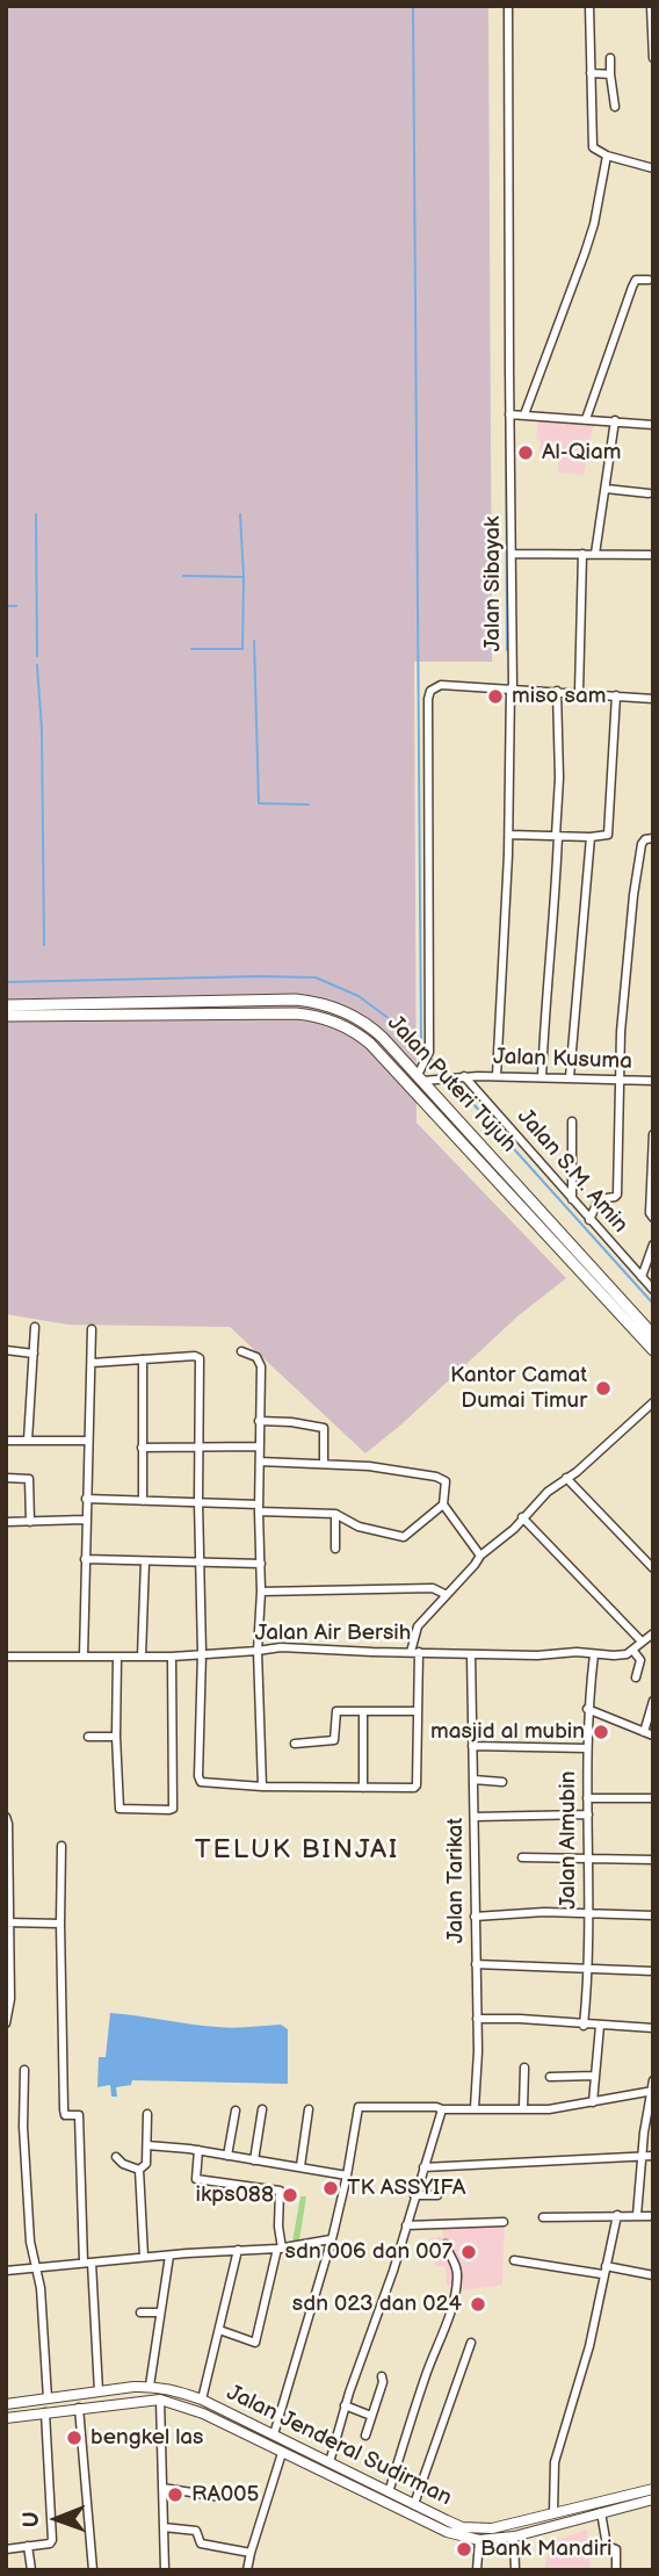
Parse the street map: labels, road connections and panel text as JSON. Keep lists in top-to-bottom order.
{
  "streets": {
    "highway": ["Jalan Puteri Tujuh"],
    "main road": ["Jalan Jenderal Sudirman"],
    "street": [
      "Jalan Sibayak",
      "Jalan Kusuma",
      "Jalan S.M. Amin",
      "Jalan Air Bersih",
      "Jalan Almubin",
      "Jalan Tarikat"
    ]
  },
  "crossings": [
    ["Jalan Sibayak", "Jalan Kusuma"],
    ["Jalan Kusuma", "Jalan Puteri Tujuh"],
    ["Jalan Kusuma", "Jalan S.M. Amin"],
    ["Jalan Air Bersih", "Jalan Almubin"],
    ["Jalan Air Bersih", "Jalan Tarikat"]
  ],
  "districts": ["TELUK BINJAI"],
  "places": [
    "Al-Qiam",
    "miso sam",
    "Kantor Camat Dumai Timur",
    "masjid al mubin",
    "TK ASSYIFA",
    "ikps088",
    "sdn 006 dan 007",
    "sdn 023 dan 024",
    "bengkel las",
    "RA005",
    "Bank Mandiri"
  ],
  "north": "left"
}
